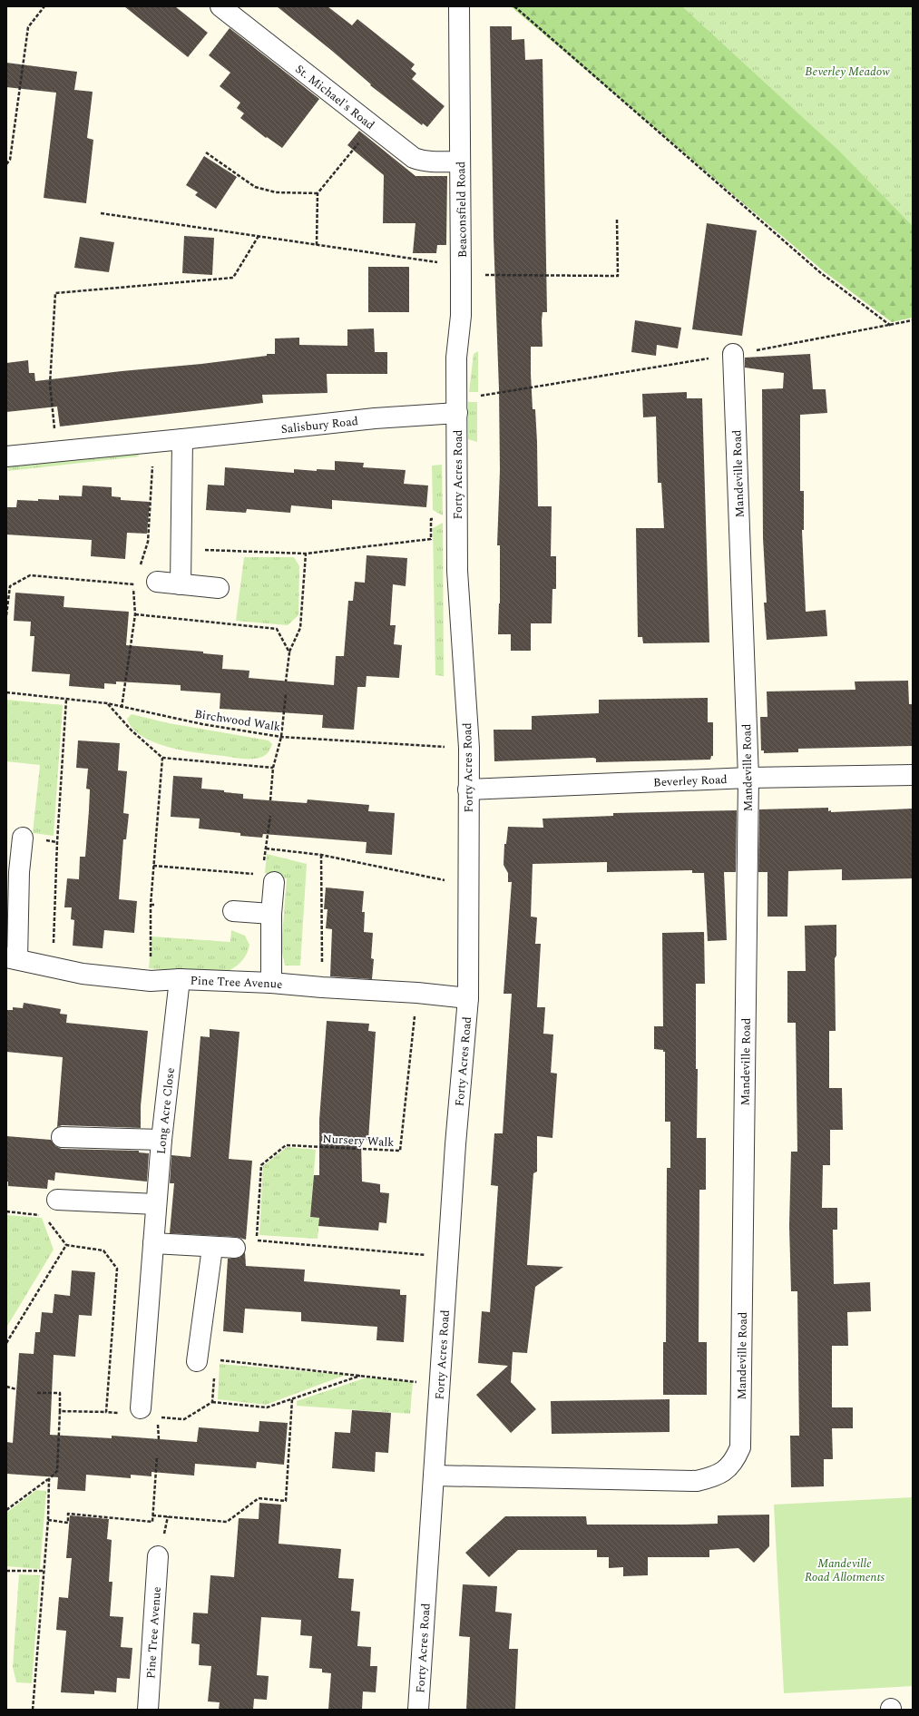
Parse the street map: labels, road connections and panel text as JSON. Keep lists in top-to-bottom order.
{
  "streets": {
    "street": [
      "St. Michael's Road",
      "Beaconsfield Road",
      "Salisbury Road",
      "Mandeville Road",
      "Forty Acres Road",
      "Beverley Road",
      "Pine Tree Avenue",
      "Long Acre Close"
    ],
    "path": ["Birchwood Walk", "Nursery Walk"]
  },
  "crossings": [
    ["St. Michael's Road", "Beaconsfield Road"],
    ["Beaconsfield Road", "Salisbury Road"],
    ["Beaconsfield Road", "Forty Acres Road"],
    ["Salisbury Road", "Forty Acres Road"],
    ["Mandeville Road", "Forty Acres Road"],
    ["Mandeville Road", "Beverley Road"],
    ["Forty Acres Road", "Birchwood Walk"],
    ["Forty Acres Road", "Beverley Road"],
    ["Forty Acres Road", "Pine Tree Avenue"],
    ["Forty Acres Road", "Nursery Walk"],
    ["Pine Tree Avenue", "Long Acre Close"],
    ["Pine Tree Avenue", "Nursery Walk"]
  ],
  "parks": ["Beverley Meadow", "Mandeville Road Allotments"]
}
